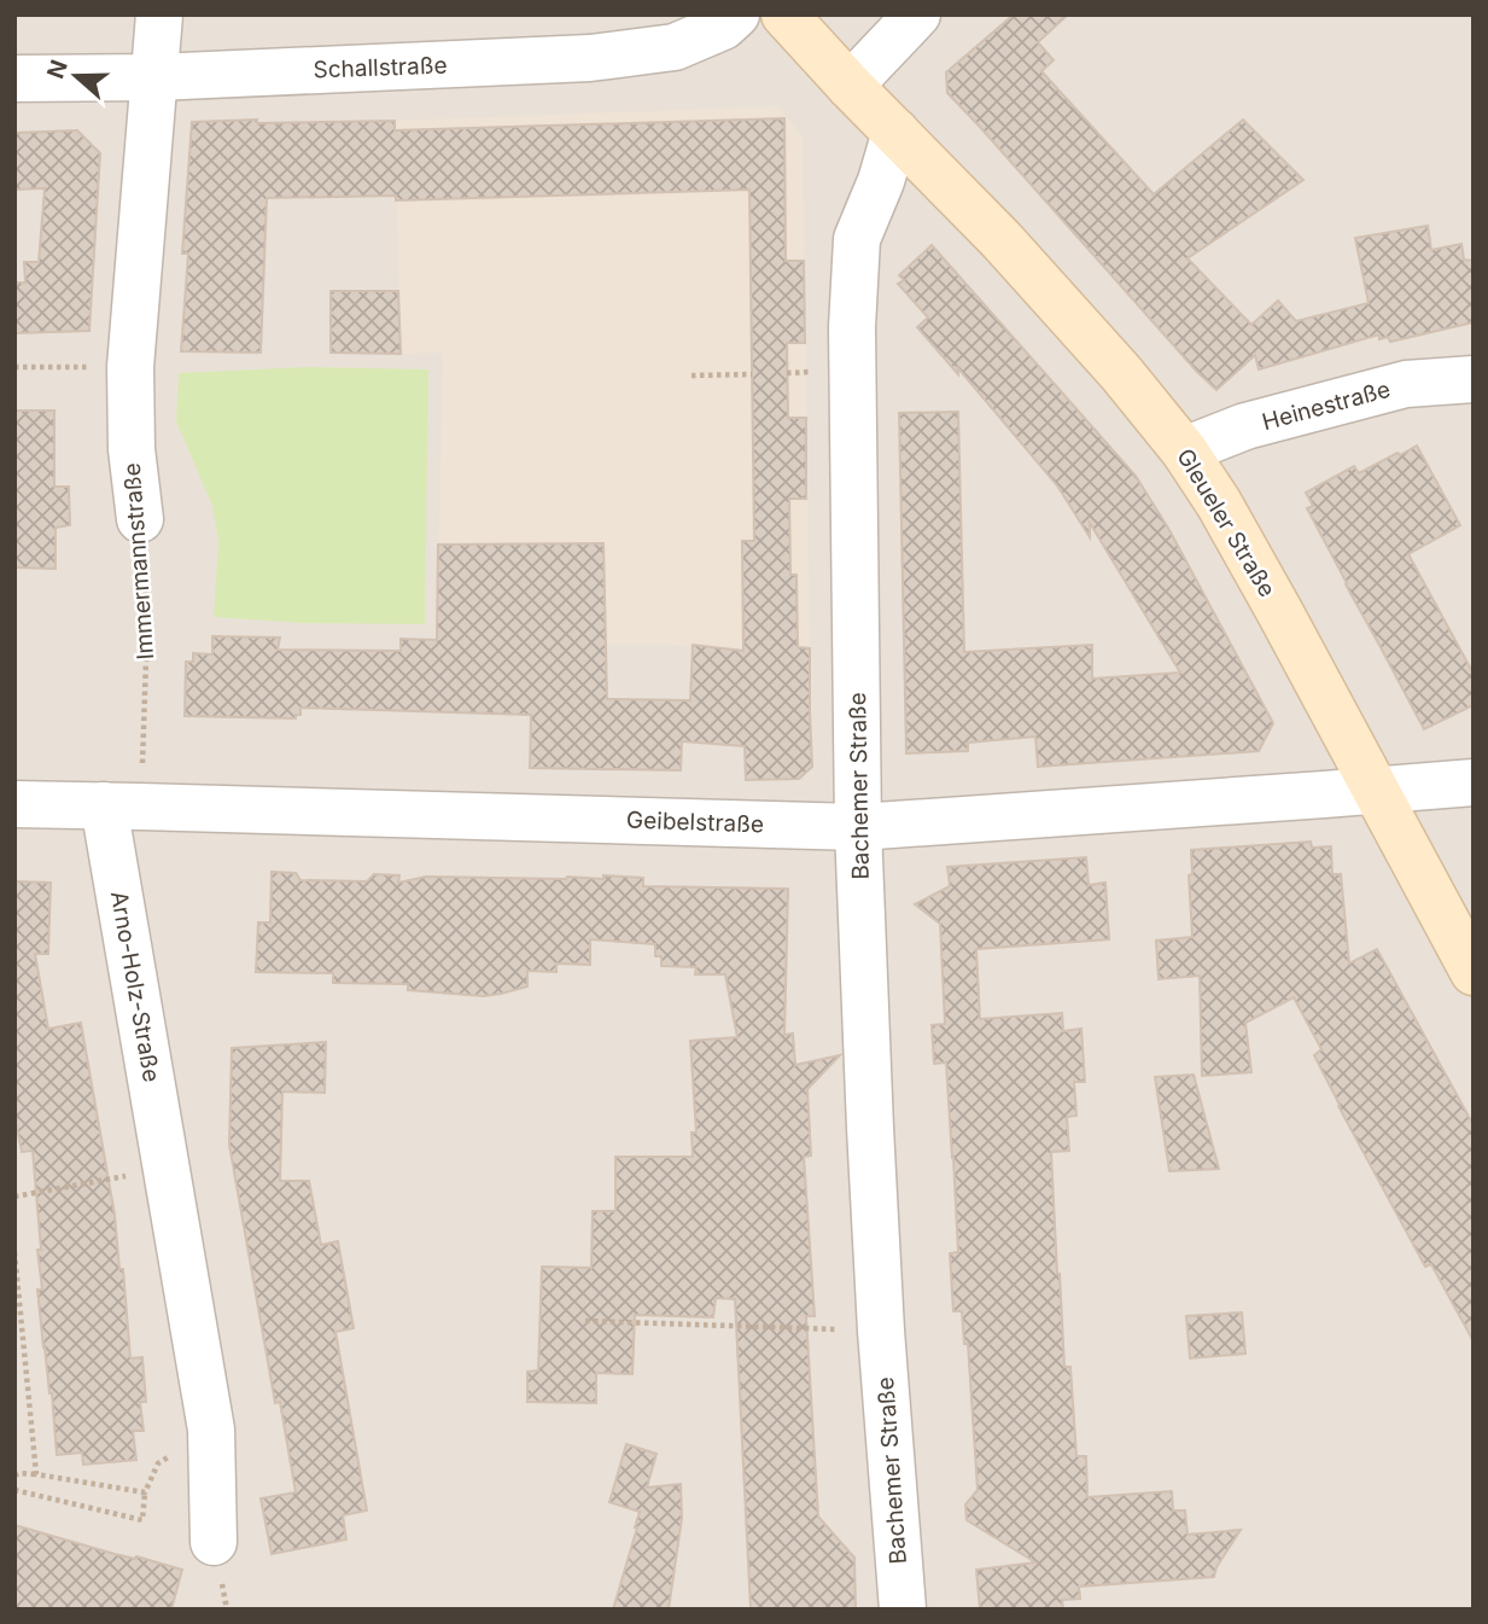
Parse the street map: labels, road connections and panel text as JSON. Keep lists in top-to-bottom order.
{
  "streets": {
    "main road": ["Gleueler Straße"],
    "street": [
      "Schallstraße",
      "Heinestraße",
      "Immermannstraße",
      "Bachemer Straße",
      "Geibelstraße",
      "Arno-Holz-Straße"
    ]
  },
  "crossings": [
    ["Schallstraße", "Immermannstraße"],
    ["Heinestraße", "Gleueler Straße"],
    ["Gleueler Straße", "Bachemer Straße"],
    ["Gleueler Straße", "Geibelstraße"],
    ["Immermannstraße", "Geibelstraße"],
    ["Immermannstraße", "Arno-Holz-Straße"],
    ["Bachemer Straße", "Geibelstraße"],
    ["Geibelstraße", "Arno-Holz-Straße"]
  ],
  "north": "left"
}
